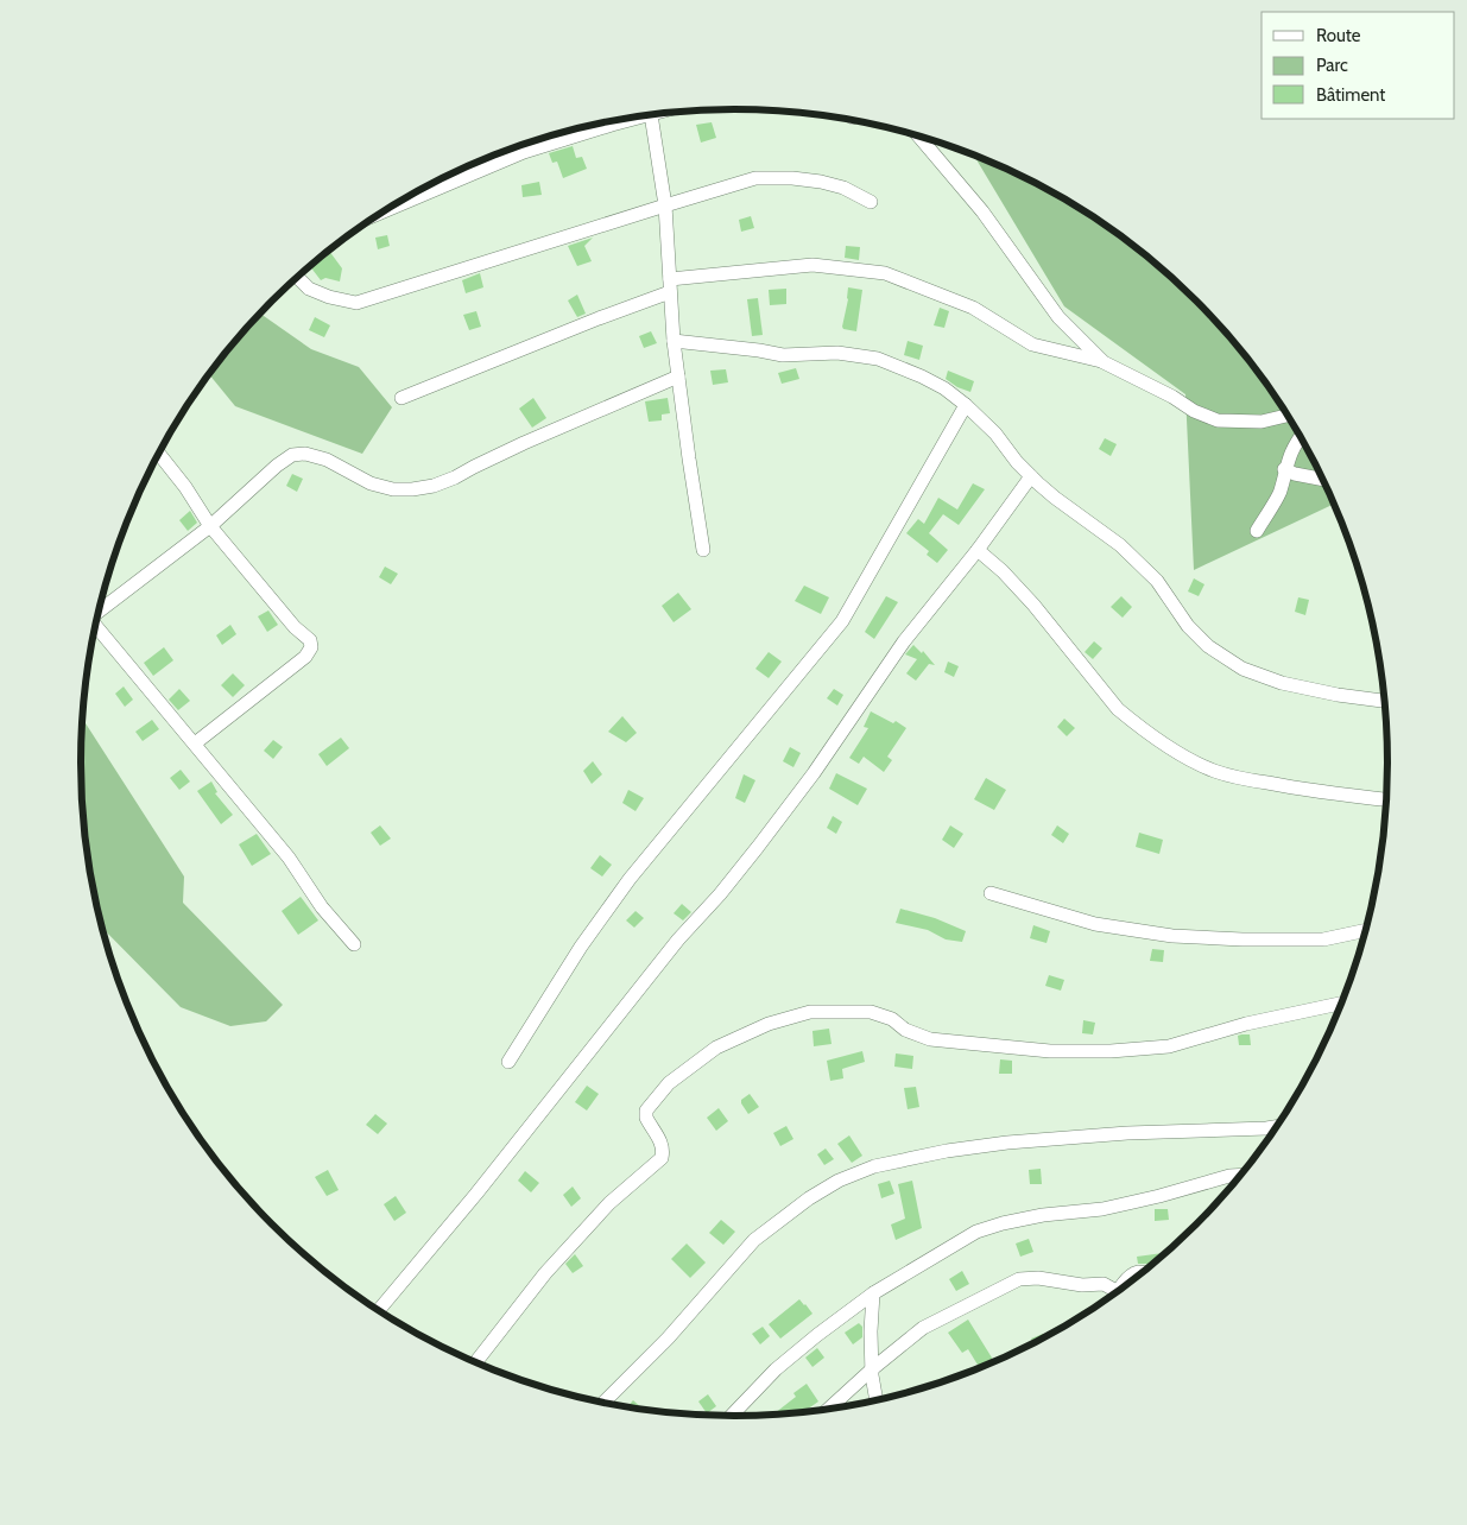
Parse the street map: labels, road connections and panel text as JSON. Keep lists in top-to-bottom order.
{
  "legend": ["Route", "Parc", "Bâtiment"]
}
